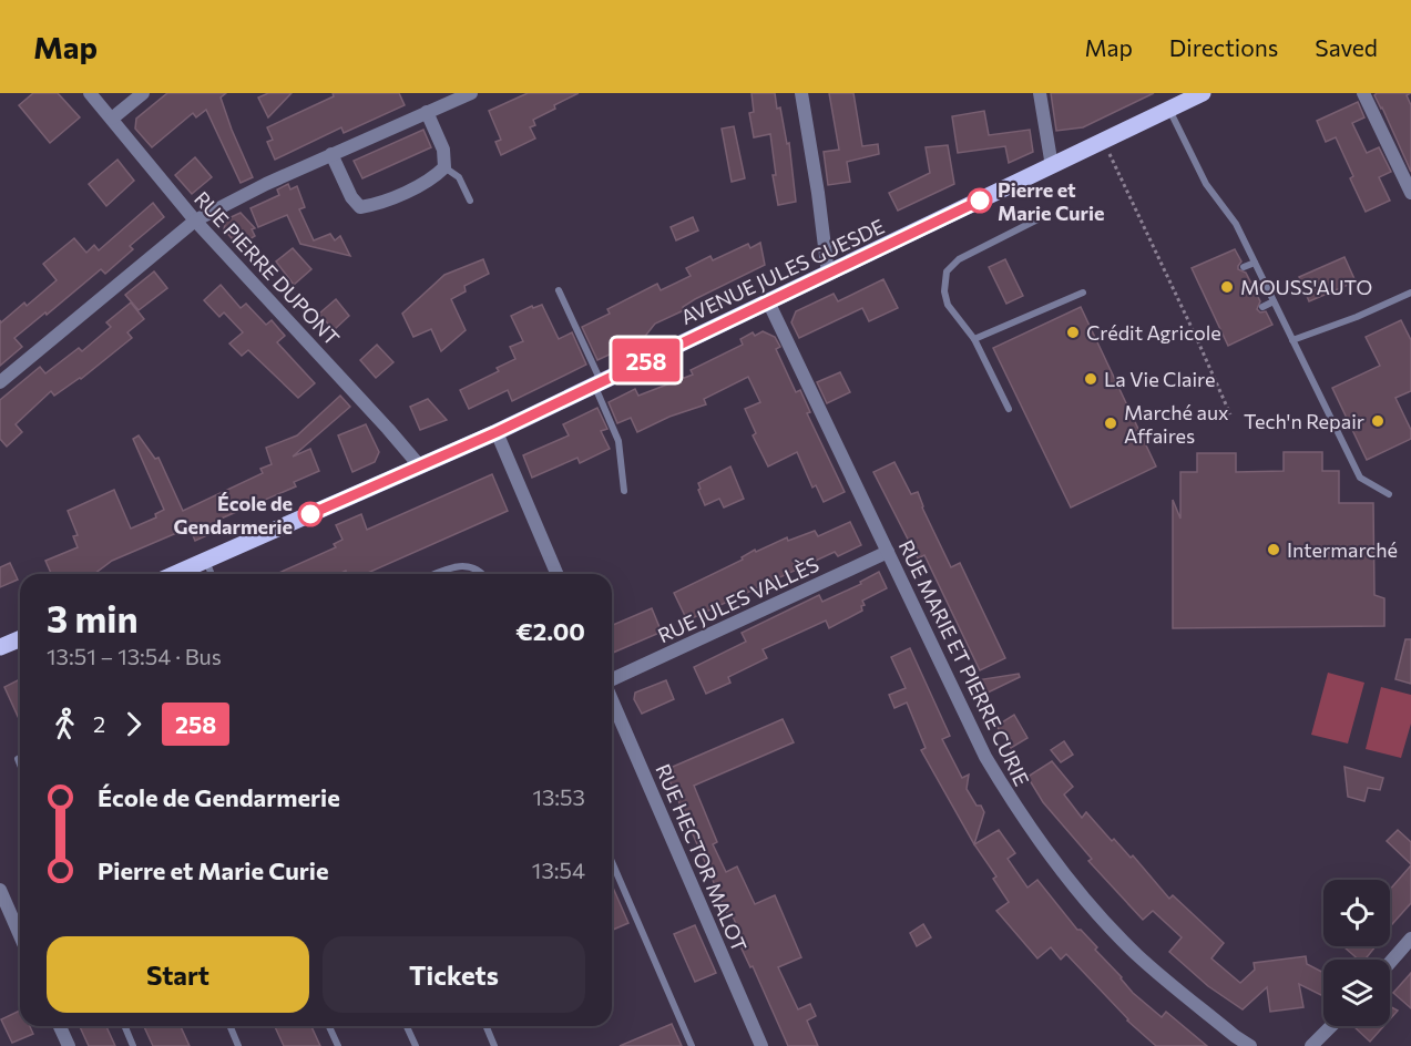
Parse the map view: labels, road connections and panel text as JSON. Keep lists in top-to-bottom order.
{
  "streets": {
    "main road": ["AVENUE JULES GUESDE"],
    "street": [
      "RUE PIERRE DUPONT",
      "RUE JULES VALLÈS",
      "RUE MARIE ET PIERRE CURIE",
      "RUE HECTOR MALOT"
    ]
  },
  "crossings": [
    ["RUE PIERRE DUPONT", "AVENUE JULES GUESDE"],
    ["AVENUE JULES GUESDE", "RUE MARIE ET PIERRE CURIE"],
    ["RUE JULES VALLÈS", "RUE MARIE ET PIERRE CURIE"]
  ],
  "places": [
    "Pierre et Marie Curie",
    "MOUSS'AUTO",
    "Crédit Agricole",
    "La Vie Claire",
    "Tech'n Repair",
    "Marché aux Affaires",
    "École de Gendarmerie",
    "Intermarché"
  ],
  "lines": ["bus line 258"],
  "page": {
    "header": "Map",
    "nav": ["Map", "Directions", "Saved"],
    "on_map": "258",
    "heading": ["3 min", "13:51 – 13:54 · Bus", "€2.00"],
    "legs": ["2", "258"],
    "list": [
      {
        "name": "École de Gendarmerie",
        "value": "13:53"
      },
      {
        "name": "Pierre et Marie Curie",
        "value": "13:54"
      }
    ],
    "buttons": ["Start", "Tickets"]
  }
}
